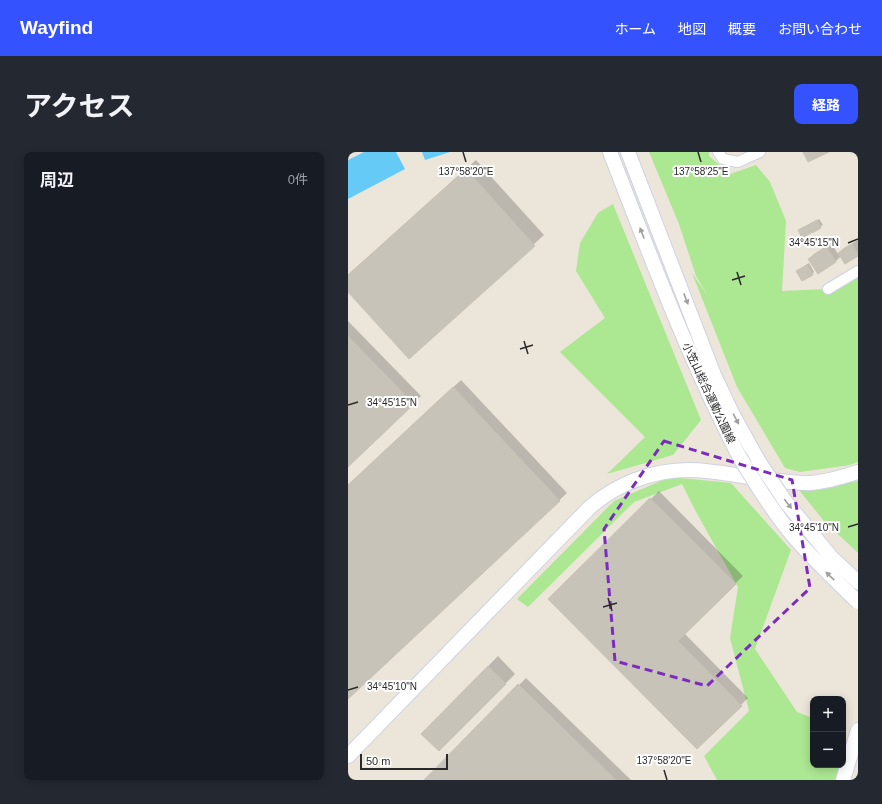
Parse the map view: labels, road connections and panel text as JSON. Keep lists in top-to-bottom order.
{
  "streets": {
    "main road": ["小笠山総合運動公園線"]
  },
  "scale_bar": "50 m",
  "page": {
    "header": "Wayfind",
    "nav": [
      "ホーム",
      "地図",
      "概要",
      "お問い合わせ"
    ],
    "title": "アクセス",
    "buttons": "経路",
    "heading": ["周辺", "0件"],
    "map_buttons": ["+", "−"],
    "scale": "50 m"
  },
  "coordinates": [
    "137°58'20\"E",
    "137°58'25\"E",
    "34°45'15\"N",
    "34°45'10\"N"
  ]
}
